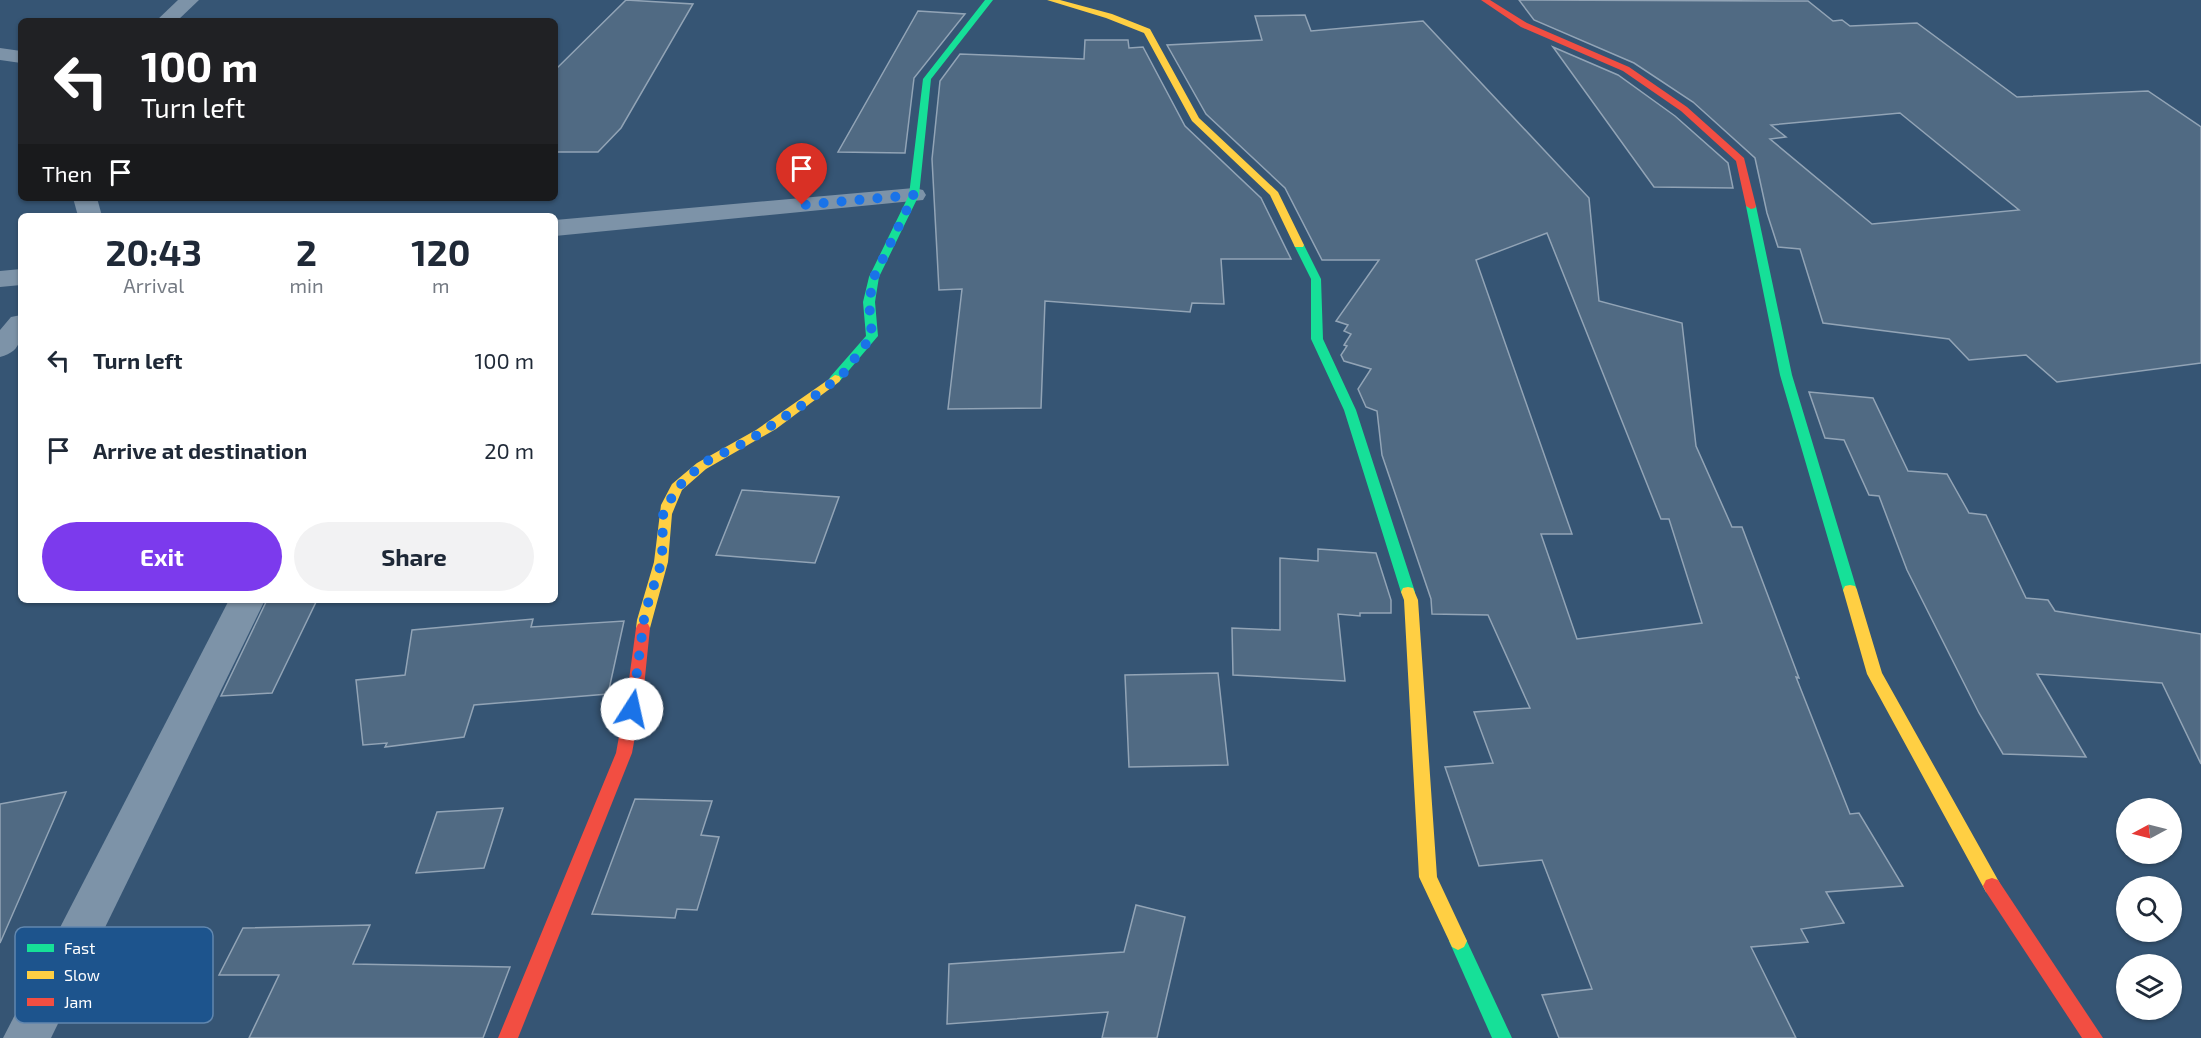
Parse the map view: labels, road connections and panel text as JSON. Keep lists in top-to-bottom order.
{
  "legend": ["Fast", "Slow", "Jam"],
  "north": "left",
  "page": {
    "turn": ["100 m", "Turn left"],
    "then": "Then",
    "eta": [
      "20:43",
      "Arrival",
      "2",
      "min",
      "120",
      "m"
    ],
    "list": [
      {
        "name": "Turn left",
        "value": "100 m"
      },
      {
        "name": "Arrive at destination",
        "value": "20 m"
      }
    ],
    "buttons": ["Exit", "Share"]
  }
}
